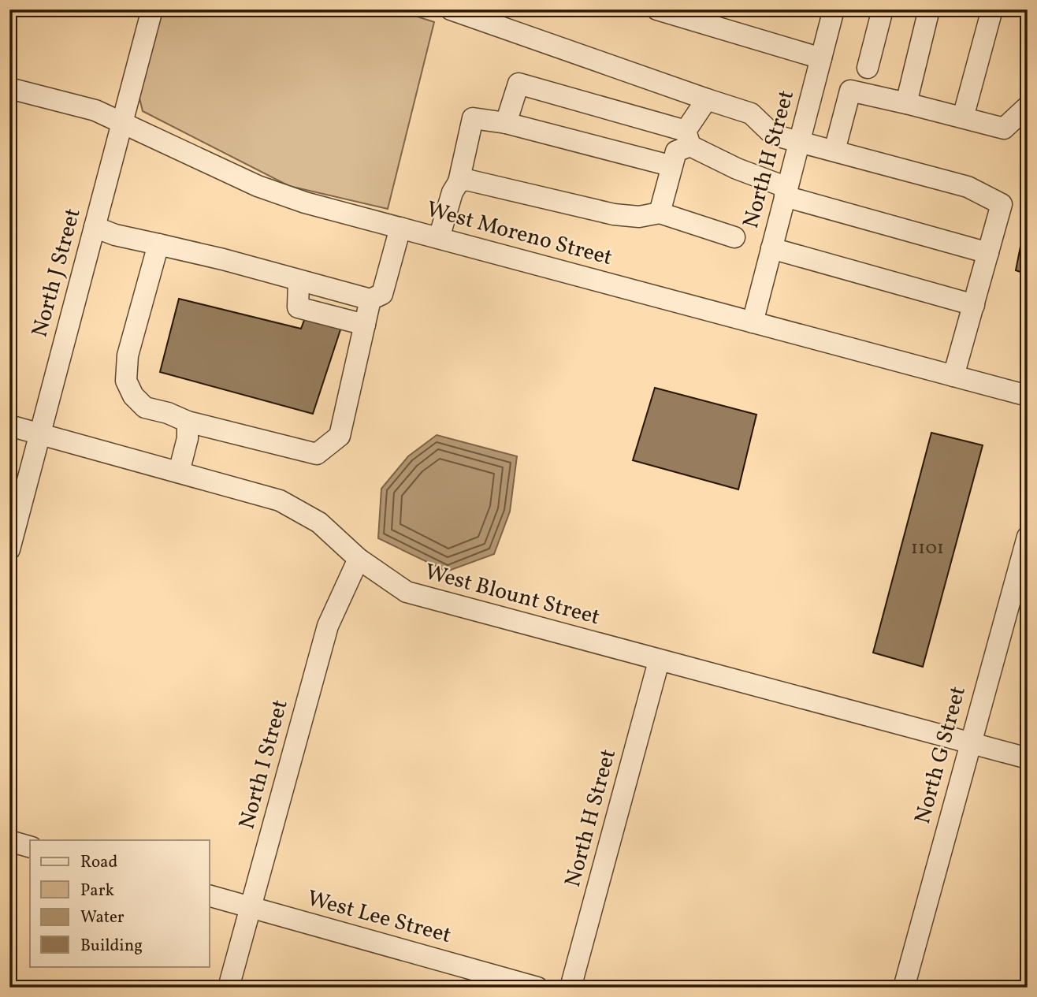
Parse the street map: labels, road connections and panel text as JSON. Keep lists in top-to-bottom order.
{
  "streets": {
    "street": [
      "North H Street",
      "West Moreno Street",
      "North J Street",
      "West Blount Street",
      "North G Street",
      "North I Street",
      "West Lee Street"
    ]
  },
  "crossings": [
    ["North H Street", "West Moreno Street"],
    ["North H Street", "West Blount Street"],
    ["West Moreno Street", "North J Street"],
    ["North J Street", "West Blount Street"],
    ["West Blount Street", "North G Street"],
    ["West Blount Street", "North I Street"],
    ["North I Street", "West Lee Street"]
  ],
  "house_numbers": ["1101"],
  "legend": [
    "Road",
    "Park",
    "Water",
    "Building"
  ]
}
